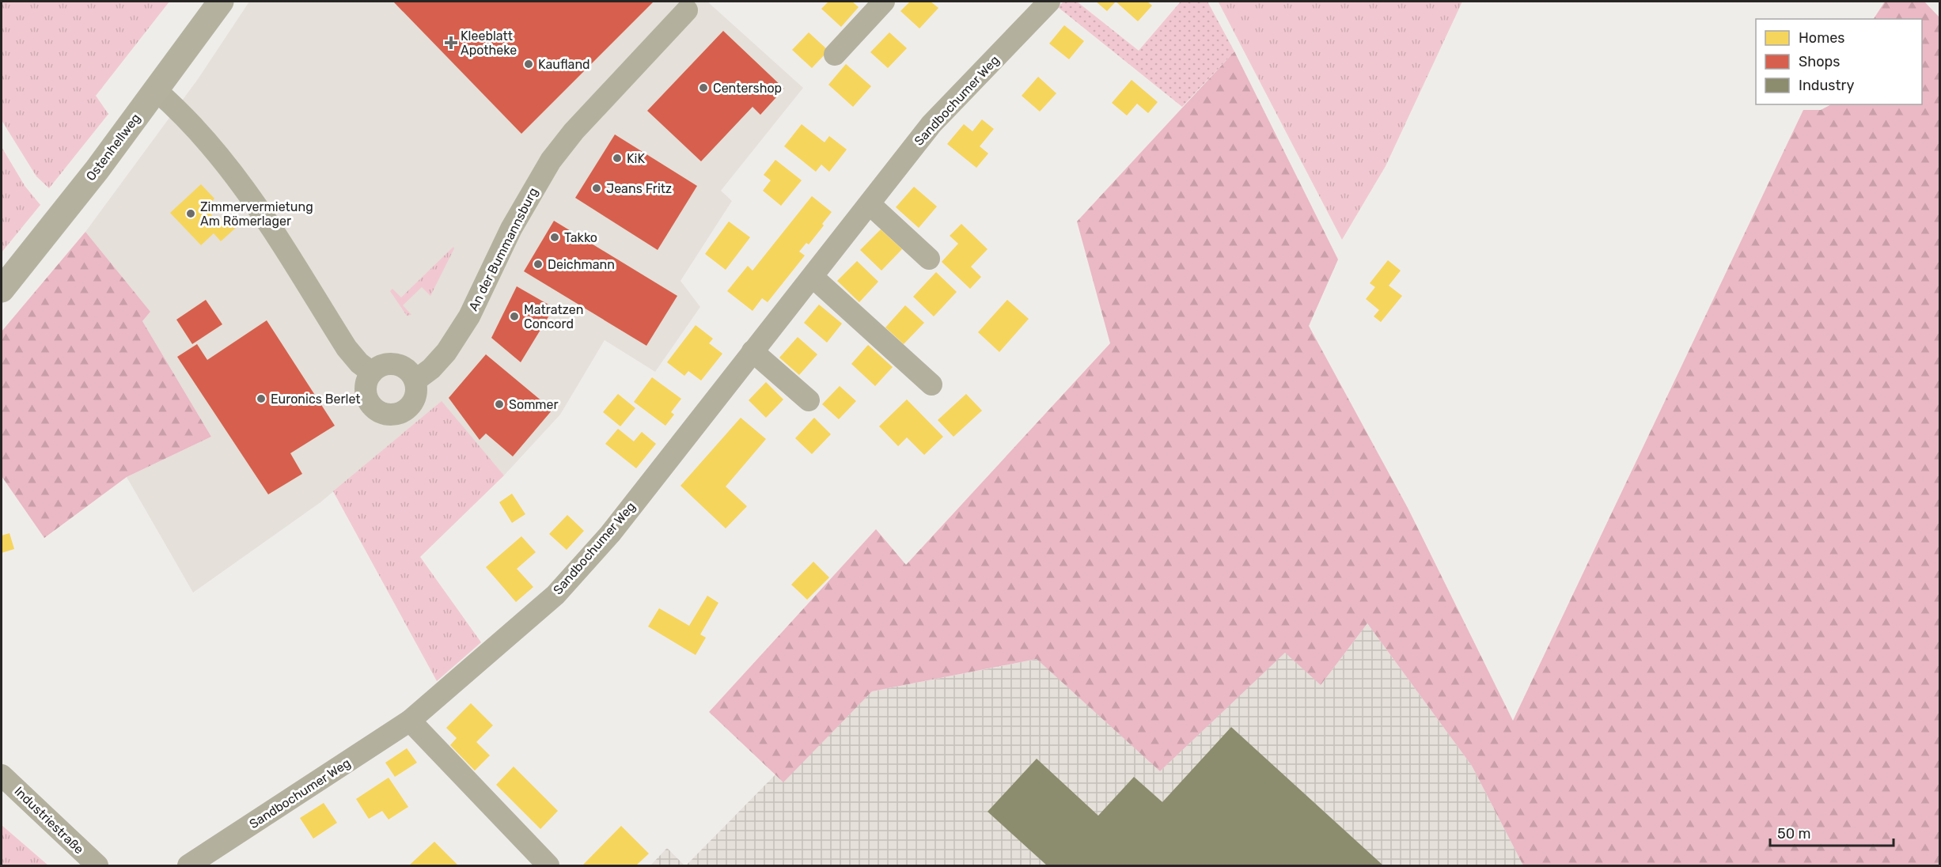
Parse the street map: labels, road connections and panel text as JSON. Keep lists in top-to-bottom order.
{
  "streets": {
    "main road": ["Ostenhellweg"],
    "street": ["Sandbochumer Weg", "An der Bummannsburg", "Industriestraße"]
  },
  "places": {
    "health": ["Kleeblatt Apotheke"],
    "other": [
      "Kaufland",
      "Centershop",
      "KiK",
      "Jeans Fritz",
      "Zimmervermietung Am Römerlager",
      "Takko",
      "Deichmann",
      "Matratzen Concord",
      "Euronics Berlet",
      "Sommer"
    ]
  },
  "legend": ["Homes", "Shops", "Industry"],
  "scale_bar": "50 m"
}
